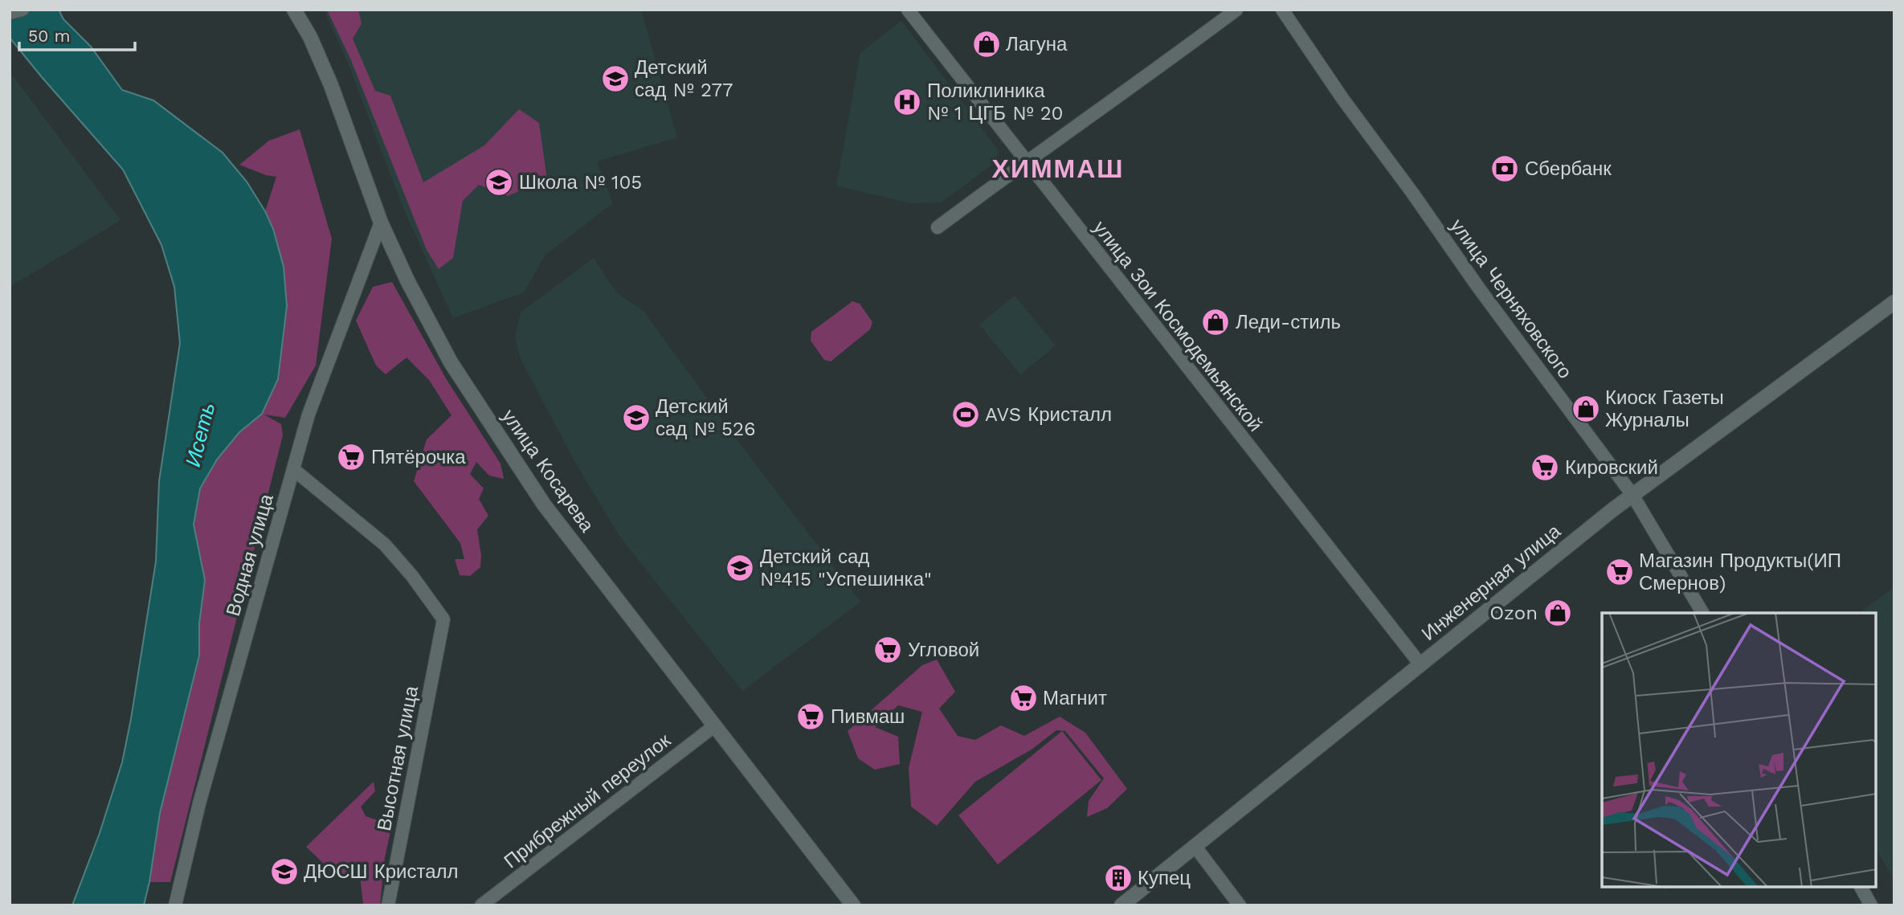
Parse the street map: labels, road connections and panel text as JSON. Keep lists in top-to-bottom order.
{
  "streets": {
    "street": [
      "улица Черняховского",
      "улица Зои Космодемьянской",
      "улица Косарева",
      "Водная улица",
      "Инженерная улица",
      "Высотная улица",
      "Прибрежный переулок"
    ]
  },
  "crossings": [
    ["улица Черняховского", "Инженерная улица"],
    ["улица Зои Космодемьянской", "Инженерная улица"],
    ["улица Косарева", "Водная улица"],
    ["улица Косарева", "Прибрежный переулок"],
    ["Водная улица", "Высотная улица"]
  ],
  "districts": ["ХИММАШ"],
  "water": ["Исеть"],
  "places": {
    "shop": [
      "Лагуна",
      "Леди-стиль",
      "Киоск Газеты Журналы",
      "Ozon"
    ],
    "school or university": [
      "Детcкий сад № 277",
      "Школа № 105",
      "Детcкий сад № 526",
      "Детский сад №415 \"Успешинка\"",
      "ДЮСШ Кристалл"
    ],
    "hospital": ["Поликлиника № 1 ЦГБ № 20"],
    "bank": ["Сбербанк"],
    "sports": ["AVS Кристалл"],
    "supermarket": [
      "Пятёрочка",
      "Кировский",
      "Магазин Продукты(ИП Смернов)",
      "Угловой",
      "Магнит",
      "Пивмаш"
    ],
    "building": ["Купец"]
  },
  "scale_bar": "50 m"
}
